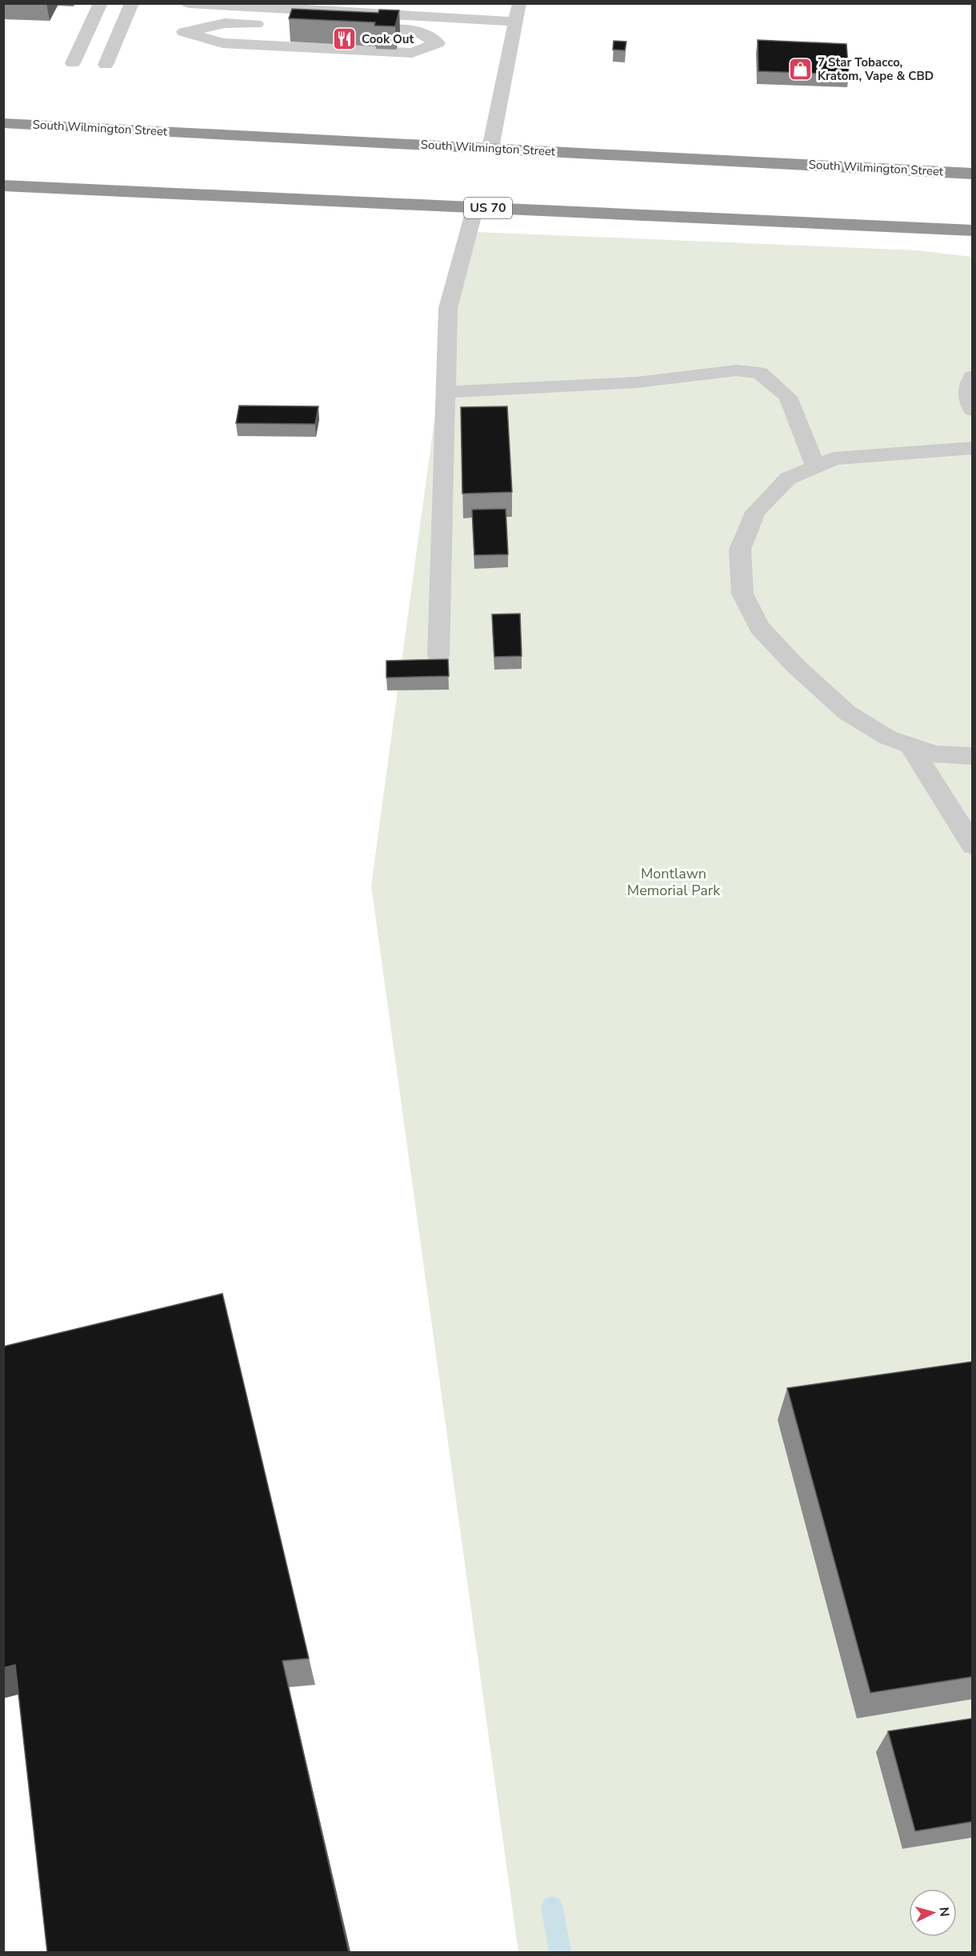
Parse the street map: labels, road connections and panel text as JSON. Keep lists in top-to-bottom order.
{
  "streets": {
    "highway": ["South Wilmington Street", "US 70"]
  },
  "parks": ["Montlawn Memorial Park"],
  "places": {
    "restaurant": ["Cook Out"],
    "shop": ["7 Star Tobacco, Kratom, Vape & CBD"]
  },
  "north": "right"
}
